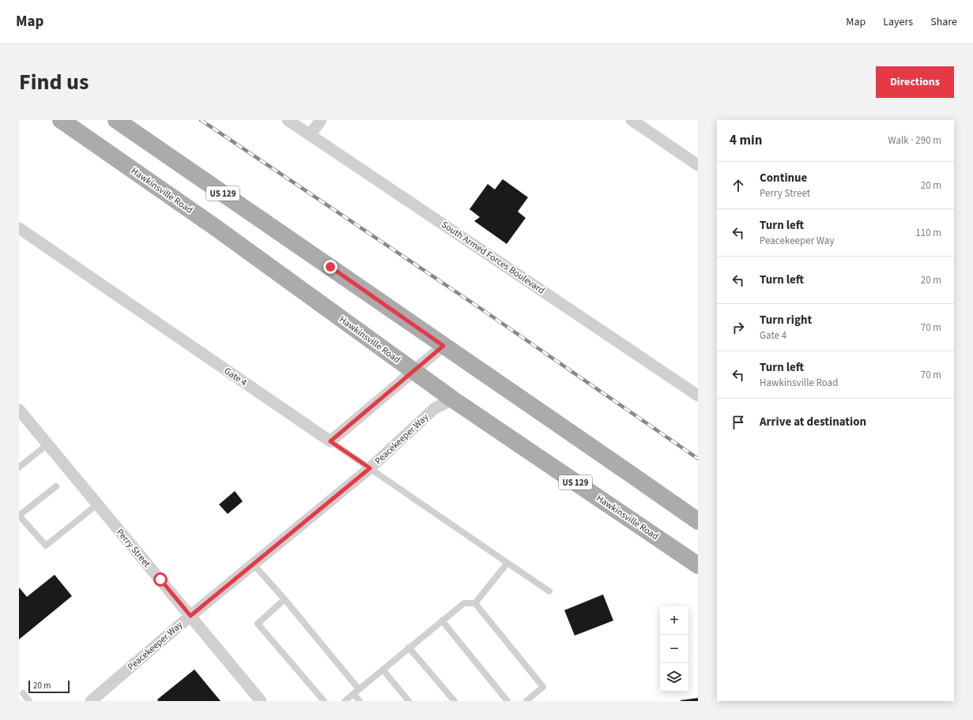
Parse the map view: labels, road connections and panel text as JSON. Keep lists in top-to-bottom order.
{
  "streets": {
    "main road": ["Hawkinsville Road", "US 129"],
    "street": [
      "South Armed Forces Boulevard",
      "Gate 4",
      "Peacekeeper Way",
      "Perry Street"
    ]
  },
  "crossings": [
    ["Hawkinsville Road", "Peacekeeper Way"],
    ["Peacekeeper Way", "Perry Street"]
  ],
  "scale_bar": "20 m",
  "page": {
    "header": "Map",
    "nav": ["Map", "Layers", "Share"],
    "title": "Find us",
    "buttons": "Directions",
    "heading": ["4 min", "Walk · 290 m"],
    "list": [
      ["Continue", "Perry Street", "20 m"],
      ["Turn left", "Peacekeeper Way", "110 m"],
      ["Turn left", "20 m"],
      ["Turn right", "Gate 4", "70 m"],
      ["Turn left", "Hawkinsville Road", "70 m"],
      "Arrive at destination"
    ],
    "map_buttons": ["+", "−"],
    "scale": "20 m"
  }
}
